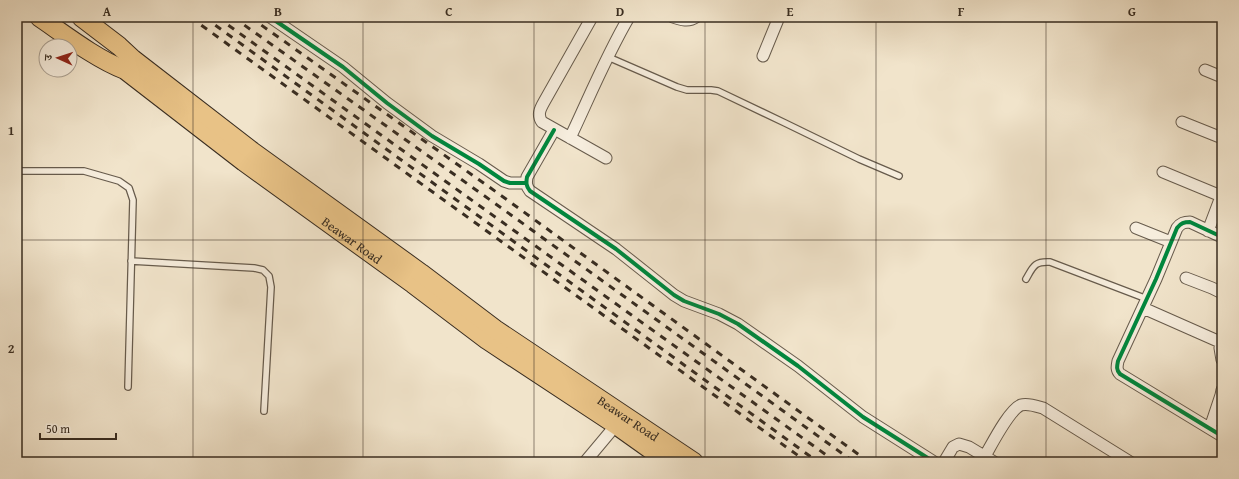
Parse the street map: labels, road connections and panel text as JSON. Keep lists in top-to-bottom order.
{
  "streets": {
    "main road": ["Beawar Road"]
  },
  "scale_bar": "50 m",
  "north": "left",
  "grid": {
    "columns": [
      "A",
      "B",
      "C",
      "D",
      "E",
      "F",
      "G"
    ],
    "rows": ["1", "2"]
  }
}
